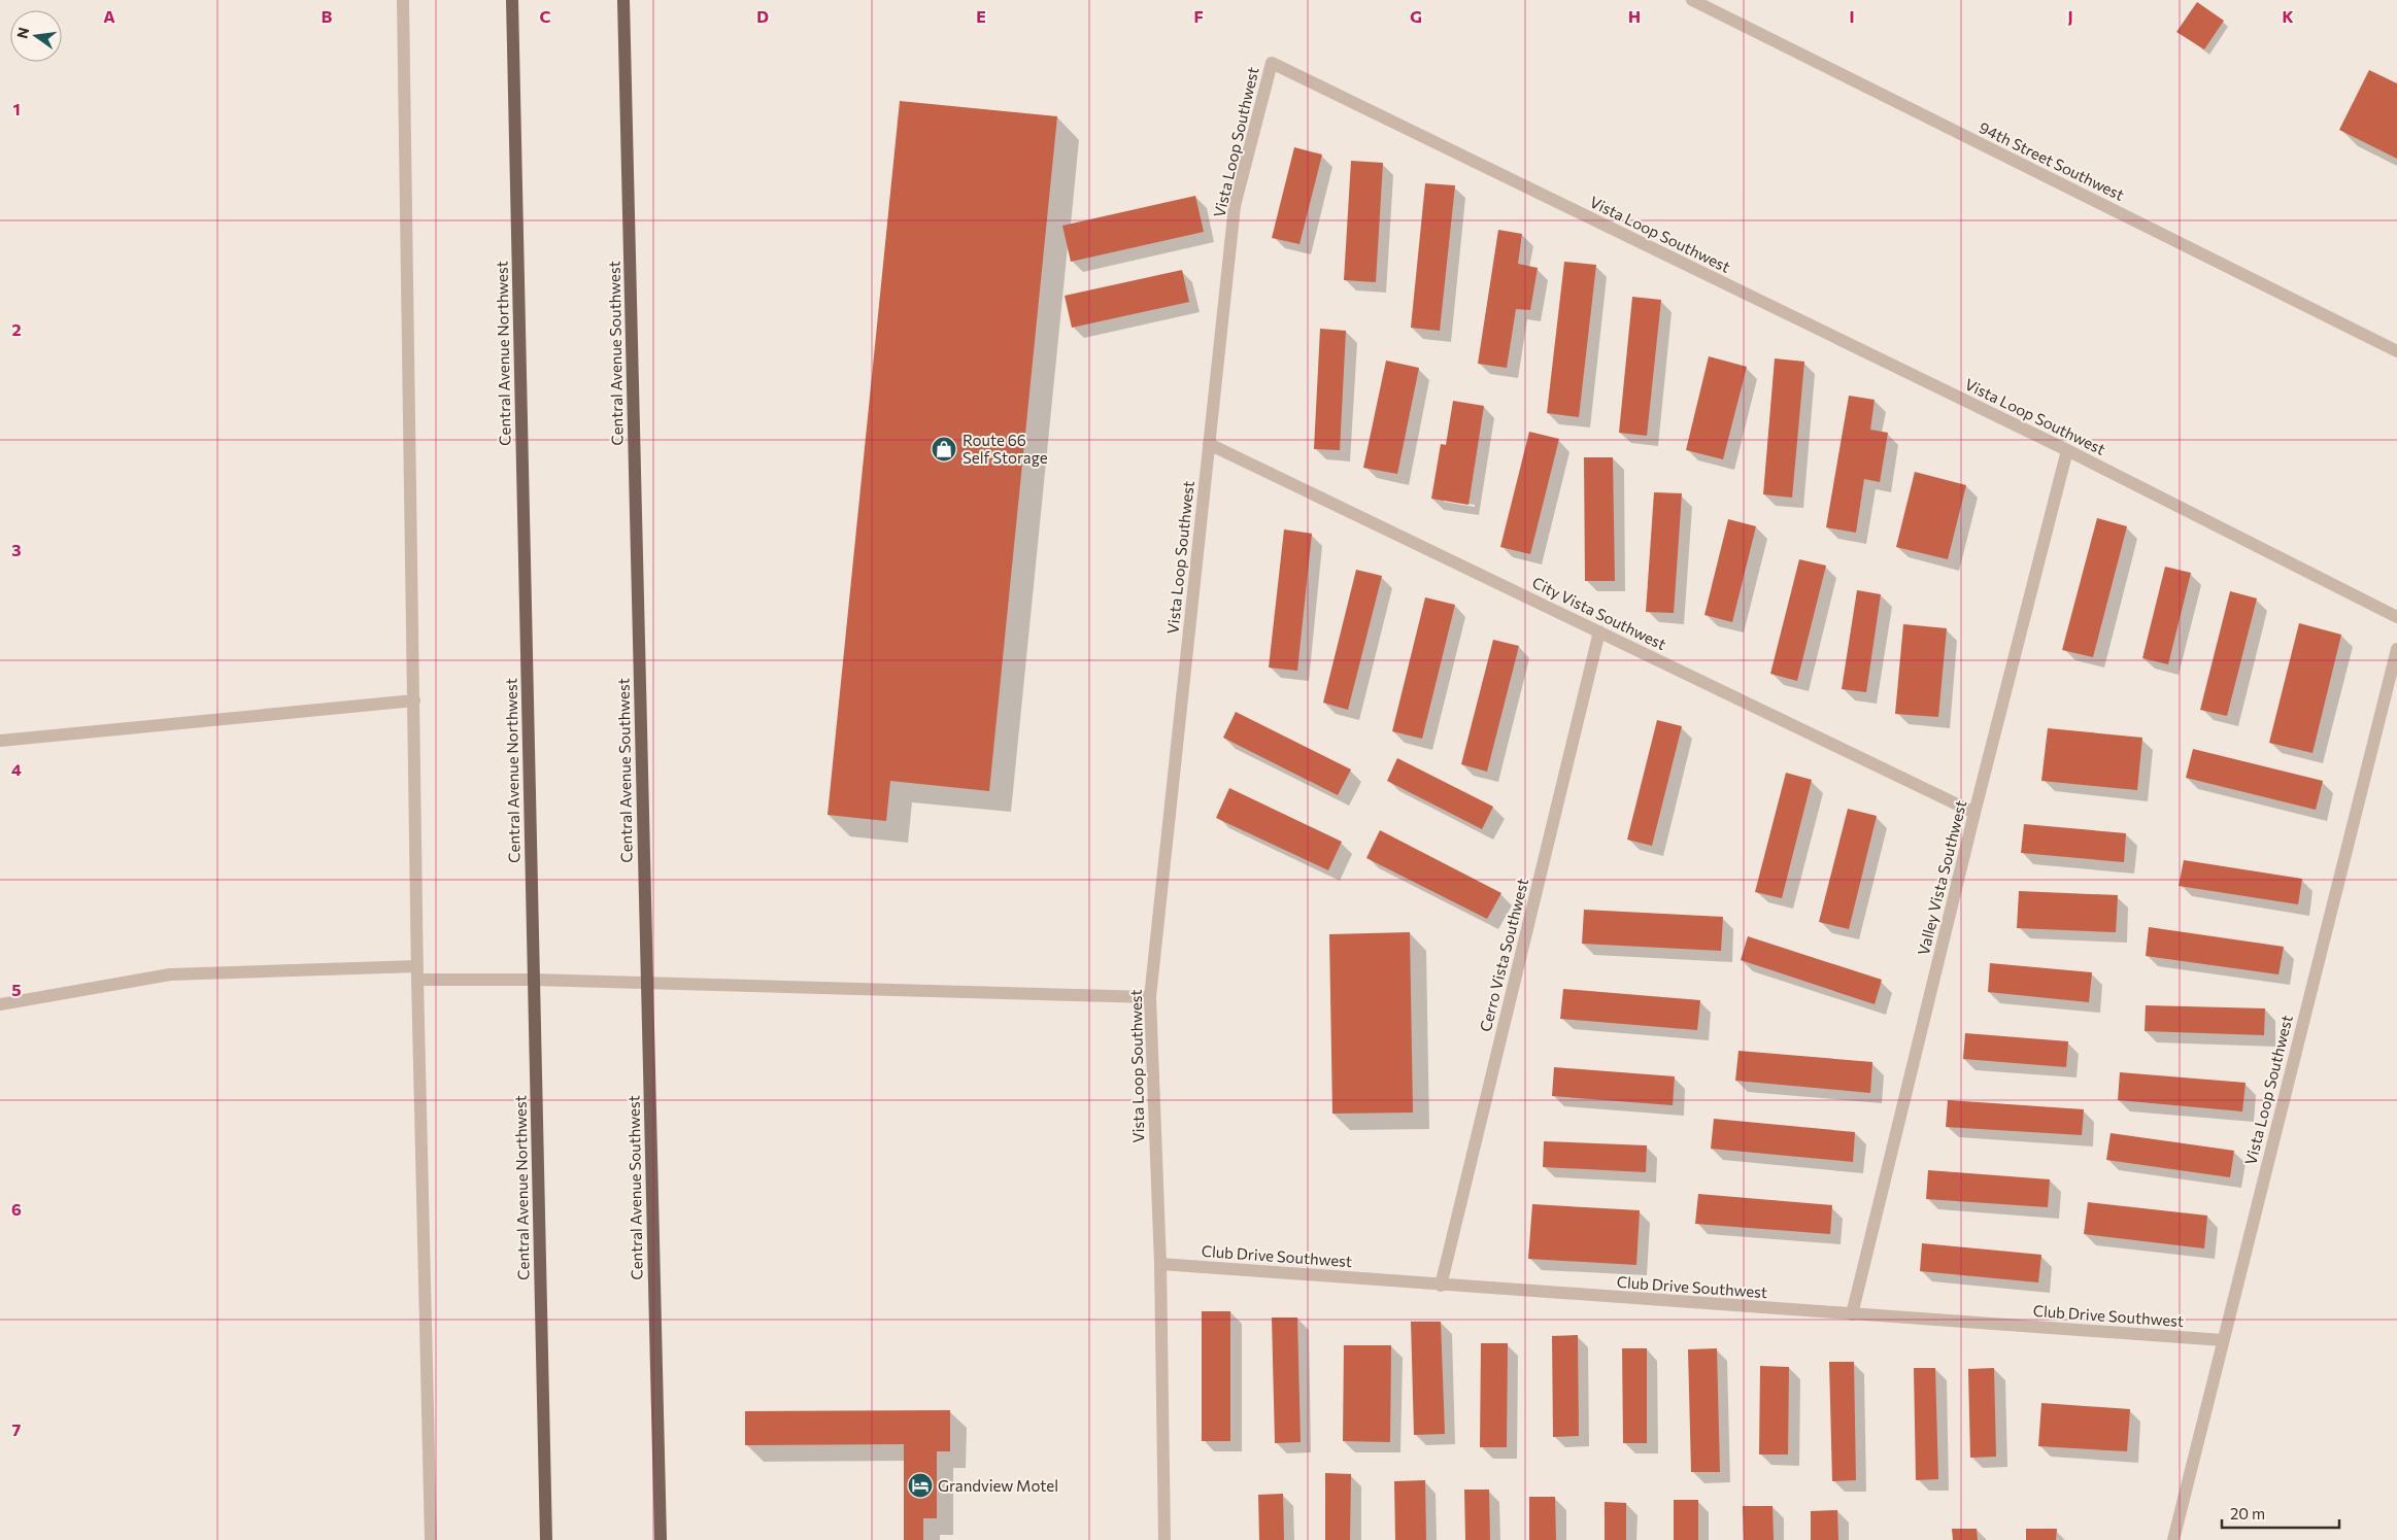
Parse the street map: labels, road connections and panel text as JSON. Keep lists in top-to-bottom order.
{
  "streets": {
    "main road": ["Central Avenue Northwest", "Central Avenue Southwest"],
    "street": [
      "Vista Loop Southwest",
      "94th Street Southwest",
      "City Vista Southwest",
      "Valley Vista Southwest",
      "Cerro Vista Southwest",
      "Club Drive Southwest"
    ]
  },
  "crossings": [
    ["Vista Loop Southwest", "City Vista Southwest"],
    ["Vista Loop Southwest", "Valley Vista Southwest"],
    ["Vista Loop Southwest", "Club Drive Southwest"],
    ["City Vista Southwest", "Valley Vista Southwest"],
    ["City Vista Southwest", "Cerro Vista Southwest"],
    ["Valley Vista Southwest", "Club Drive Southwest"],
    ["Cerro Vista Southwest", "Club Drive Southwest"]
  ],
  "places": {
    "shop": ["Route 66 Self Storage"],
    "hotel": ["Grandview Motel"]
  },
  "scale_bar": "20 m",
  "north": "left",
  "grid": {
    "columns": [
      "A",
      "B",
      "C",
      "D",
      "E",
      "F",
      "G",
      "H",
      "I",
      "J",
      "K"
    ],
    "rows": [
      "1",
      "2",
      "3",
      "4",
      "5",
      "6",
      "7"
    ]
  }
}
